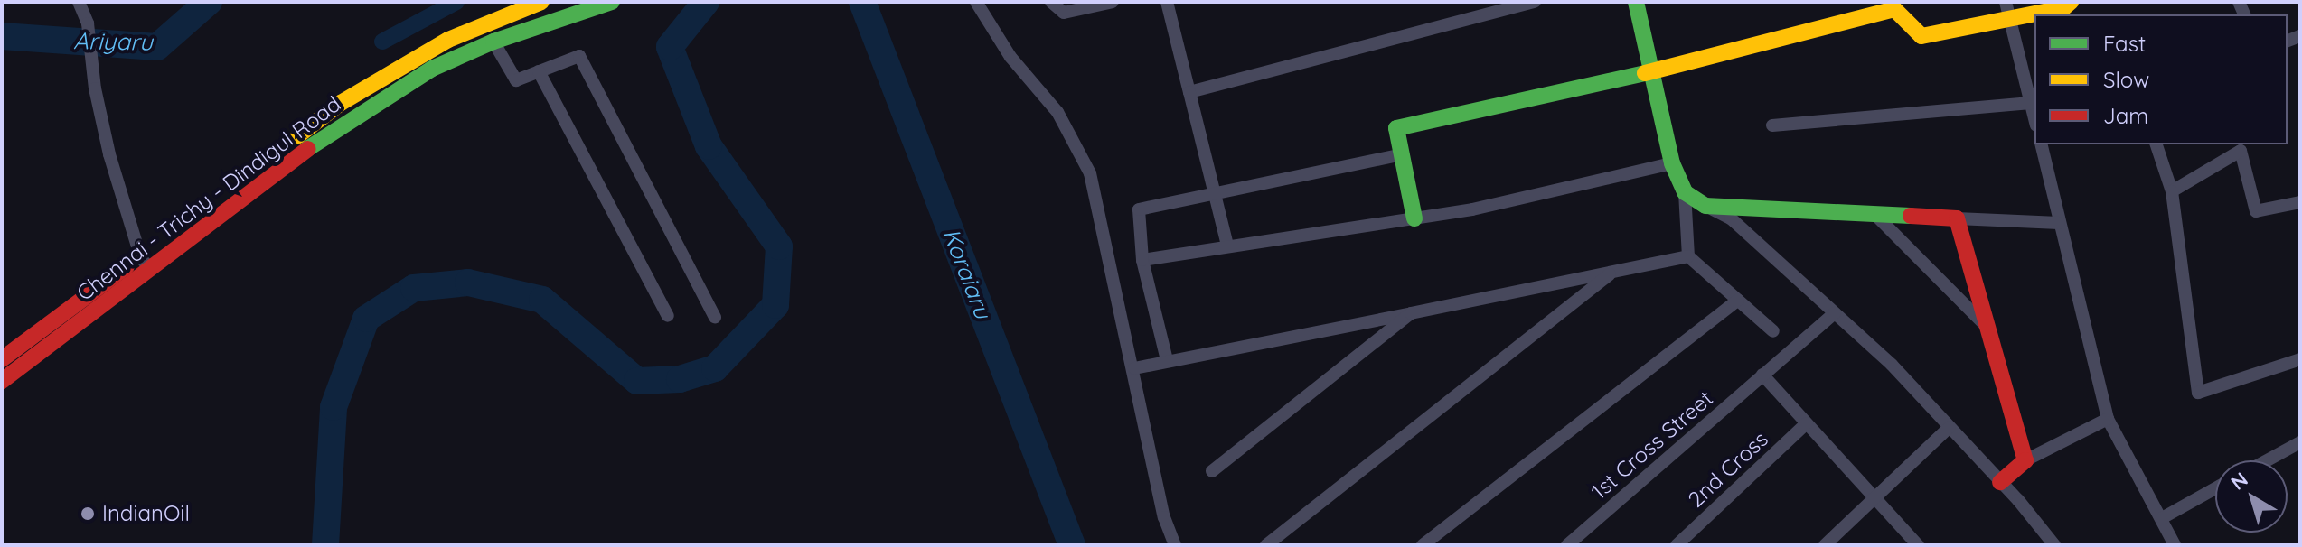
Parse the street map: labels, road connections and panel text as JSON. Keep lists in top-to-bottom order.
{
  "streets": {
    "main road": ["Chennai - Trichy - Dindigul Road"],
    "street": ["1st Cross Street", "2nd Cross"]
  },
  "water": ["Ariyaru", "Koraiaru"],
  "places": ["IndianOil"],
  "legend": ["Fast", "Slow", "Jam"],
  "north": "top left"
}
